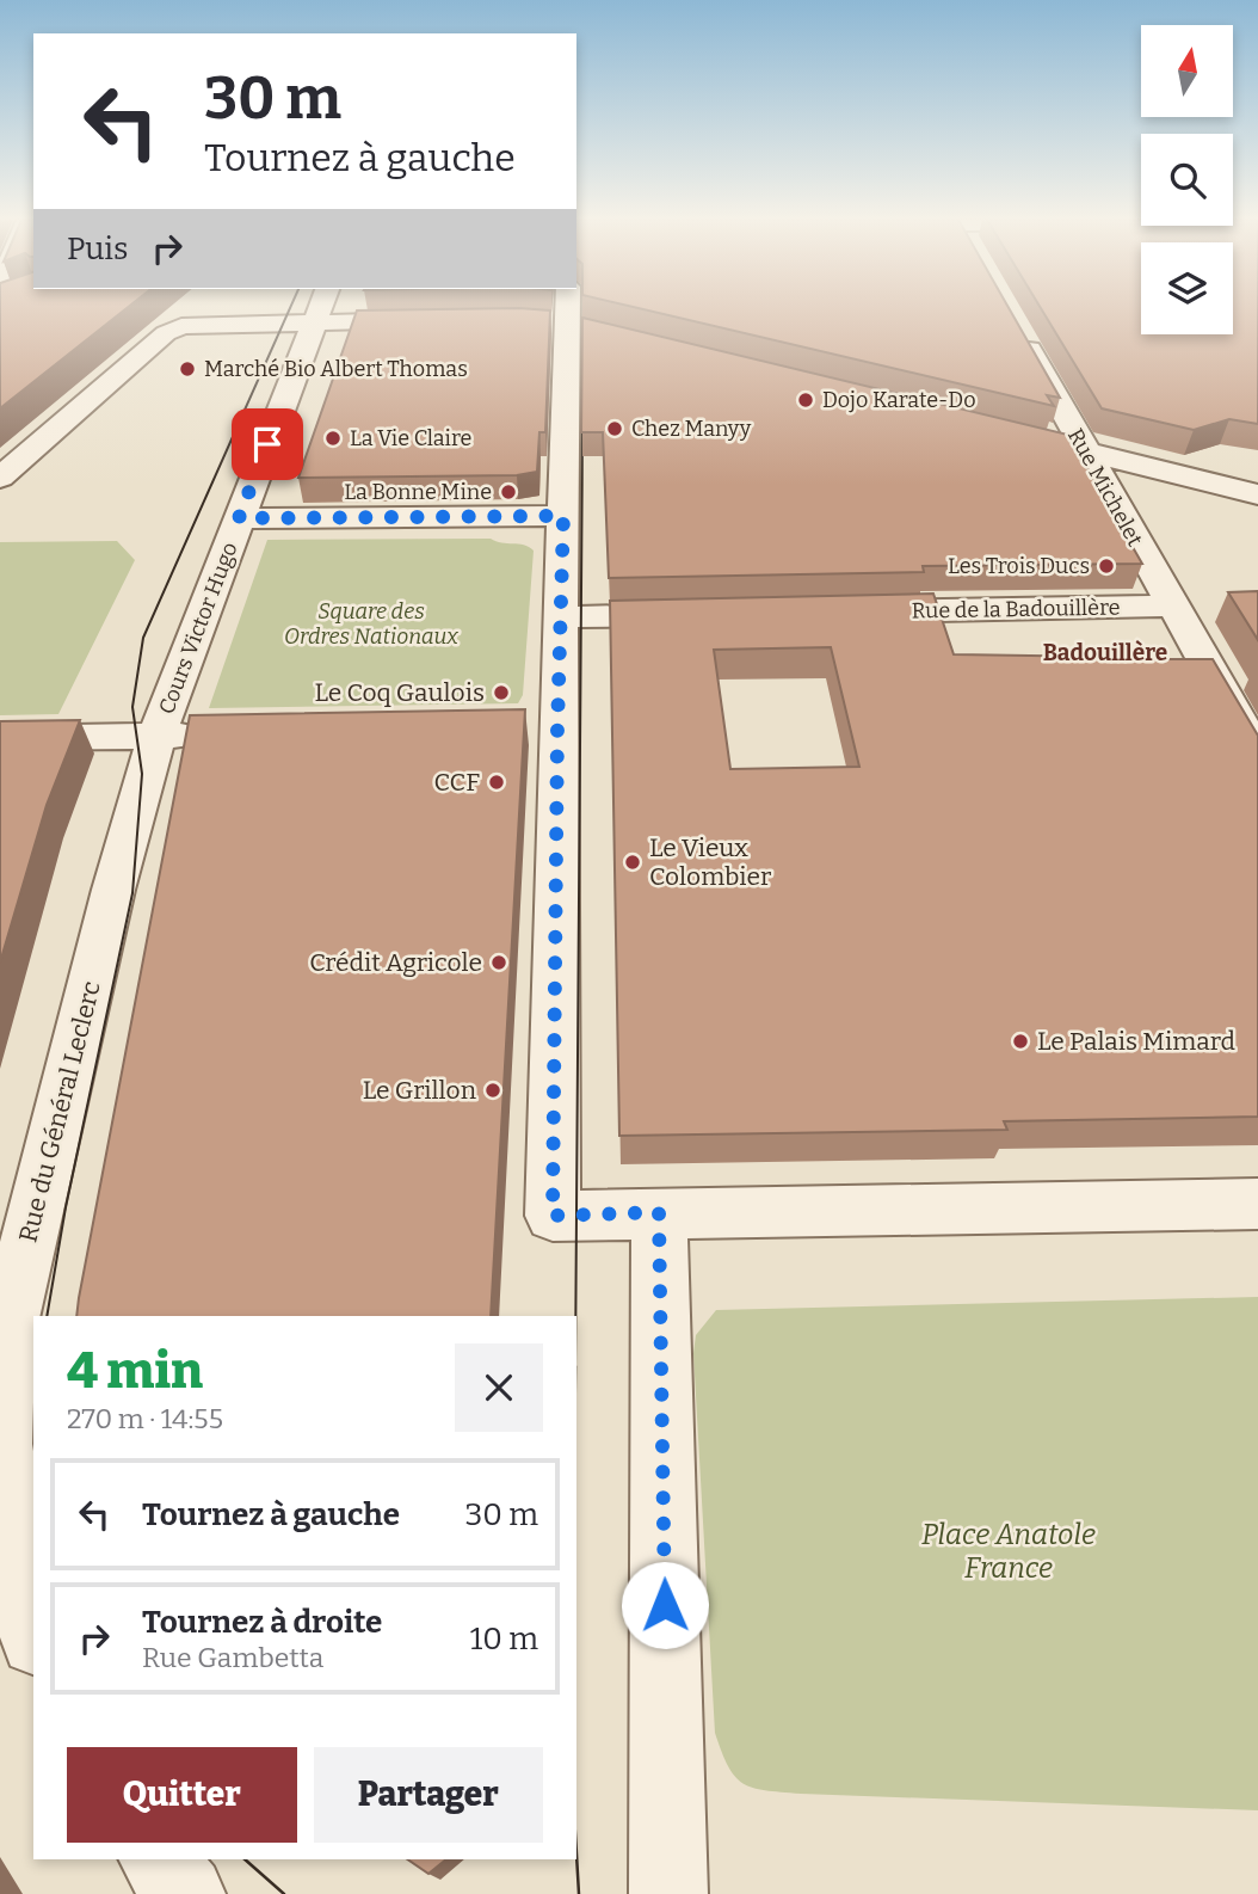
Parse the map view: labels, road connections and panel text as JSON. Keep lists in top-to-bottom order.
{
  "streets": {
    "street": [
      "Rue Michelet",
      "Rue de la Badouillère",
      "Cours Victor Hugo",
      "Rue du Général Leclerc"
    ]
  },
  "crossings": [
    ["Rue Michelet", "Rue de la Badouillère"],
    ["Cours Victor Hugo", "Rue du Général Leclerc"]
  ],
  "districts": ["Badouillère"],
  "parks": ["Square des Ordres Nationaux", "Place Anatole France"],
  "places": [
    "Marché Bio Albert Thomas",
    "Dojo Karate-Do",
    "Chez Manyy",
    "La Vie Claire",
    "La Bonne Mine",
    "Les Trois Ducs",
    "Le Coq Gaulois",
    "CCF",
    "Le Vieux Colombier",
    "Crédit Agricole",
    "Le Palais Mimard",
    "Le Grillon"
  ],
  "north": "top",
  "page": {
    "turn": ["30 m", "Tournez à gauche"],
    "then": "Puis",
    "heading": ["4 min", "270 m · 14:55"],
    "list": [
      {
        "name": "Tournez à gauche",
        "value": "30 m"
      },
      {
        "name": "Tournez à droite",
        "note": "Rue Gambetta",
        "value": "10 m"
      }
    ],
    "buttons": ["Quitter", "Partager"]
  }
}
